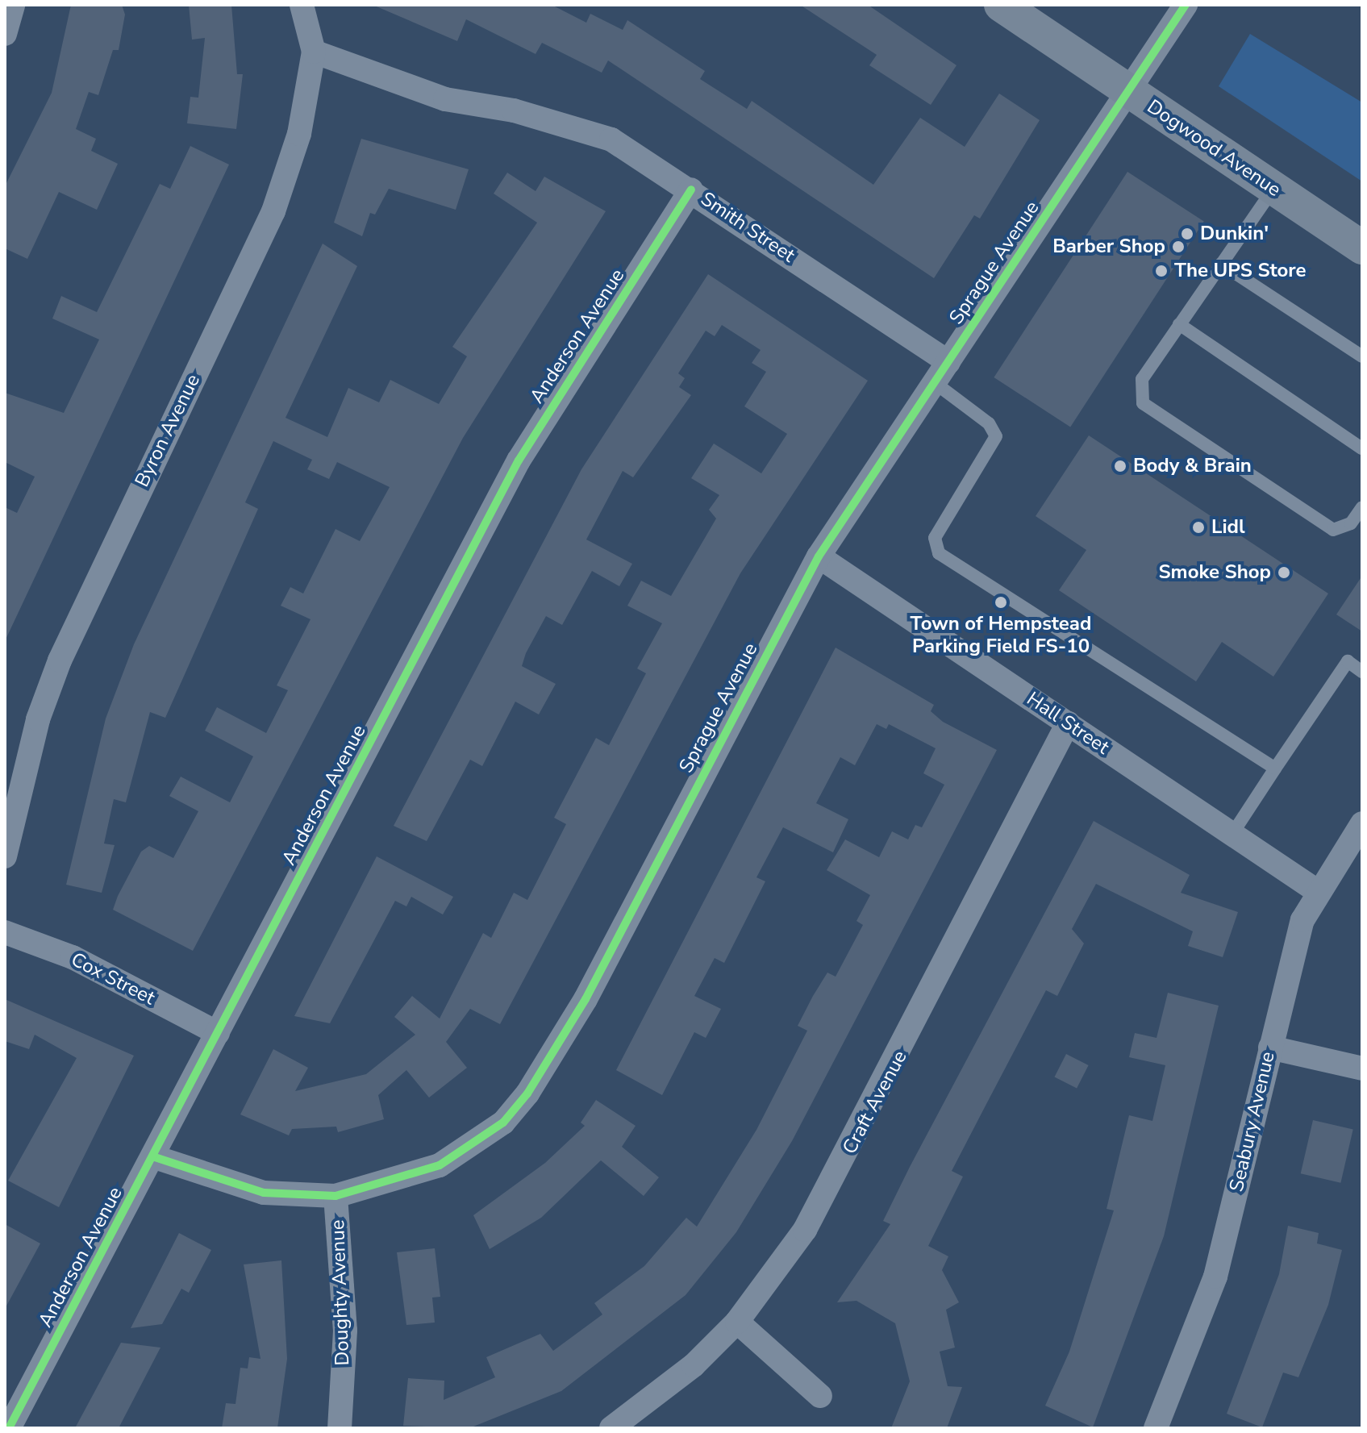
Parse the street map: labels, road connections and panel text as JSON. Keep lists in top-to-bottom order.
{
  "streets": {
    "street": [
      "Dogwood Avenue",
      "Smith Street",
      "Sprague Avenue",
      "Anderson Avenue",
      "Byron Avenue",
      "Hall Street",
      "Cox Street",
      "Craft Avenue",
      "Seabury Avenue",
      "Doughty Avenue"
    ]
  },
  "crossings": [
    ["Dogwood Avenue", "Sprague Avenue"],
    ["Smith Street", "Sprague Avenue"],
    ["Smith Street", "Anderson Avenue"],
    ["Smith Street", "Byron Avenue"],
    ["Sprague Avenue", "Anderson Avenue"],
    ["Sprague Avenue", "Hall Street"],
    ["Sprague Avenue", "Doughty Avenue"],
    ["Anderson Avenue", "Cox Street"],
    ["Hall Street", "Craft Avenue"],
    ["Hall Street", "Seabury Avenue"]
  ],
  "places": [
    "Dunkin'",
    "Barber Shop",
    "The UPS Store",
    "Body & Brain",
    "Lidl",
    "Smoke Shop",
    "Town of Hempstead Parking Field FS-10"
  ]
}
